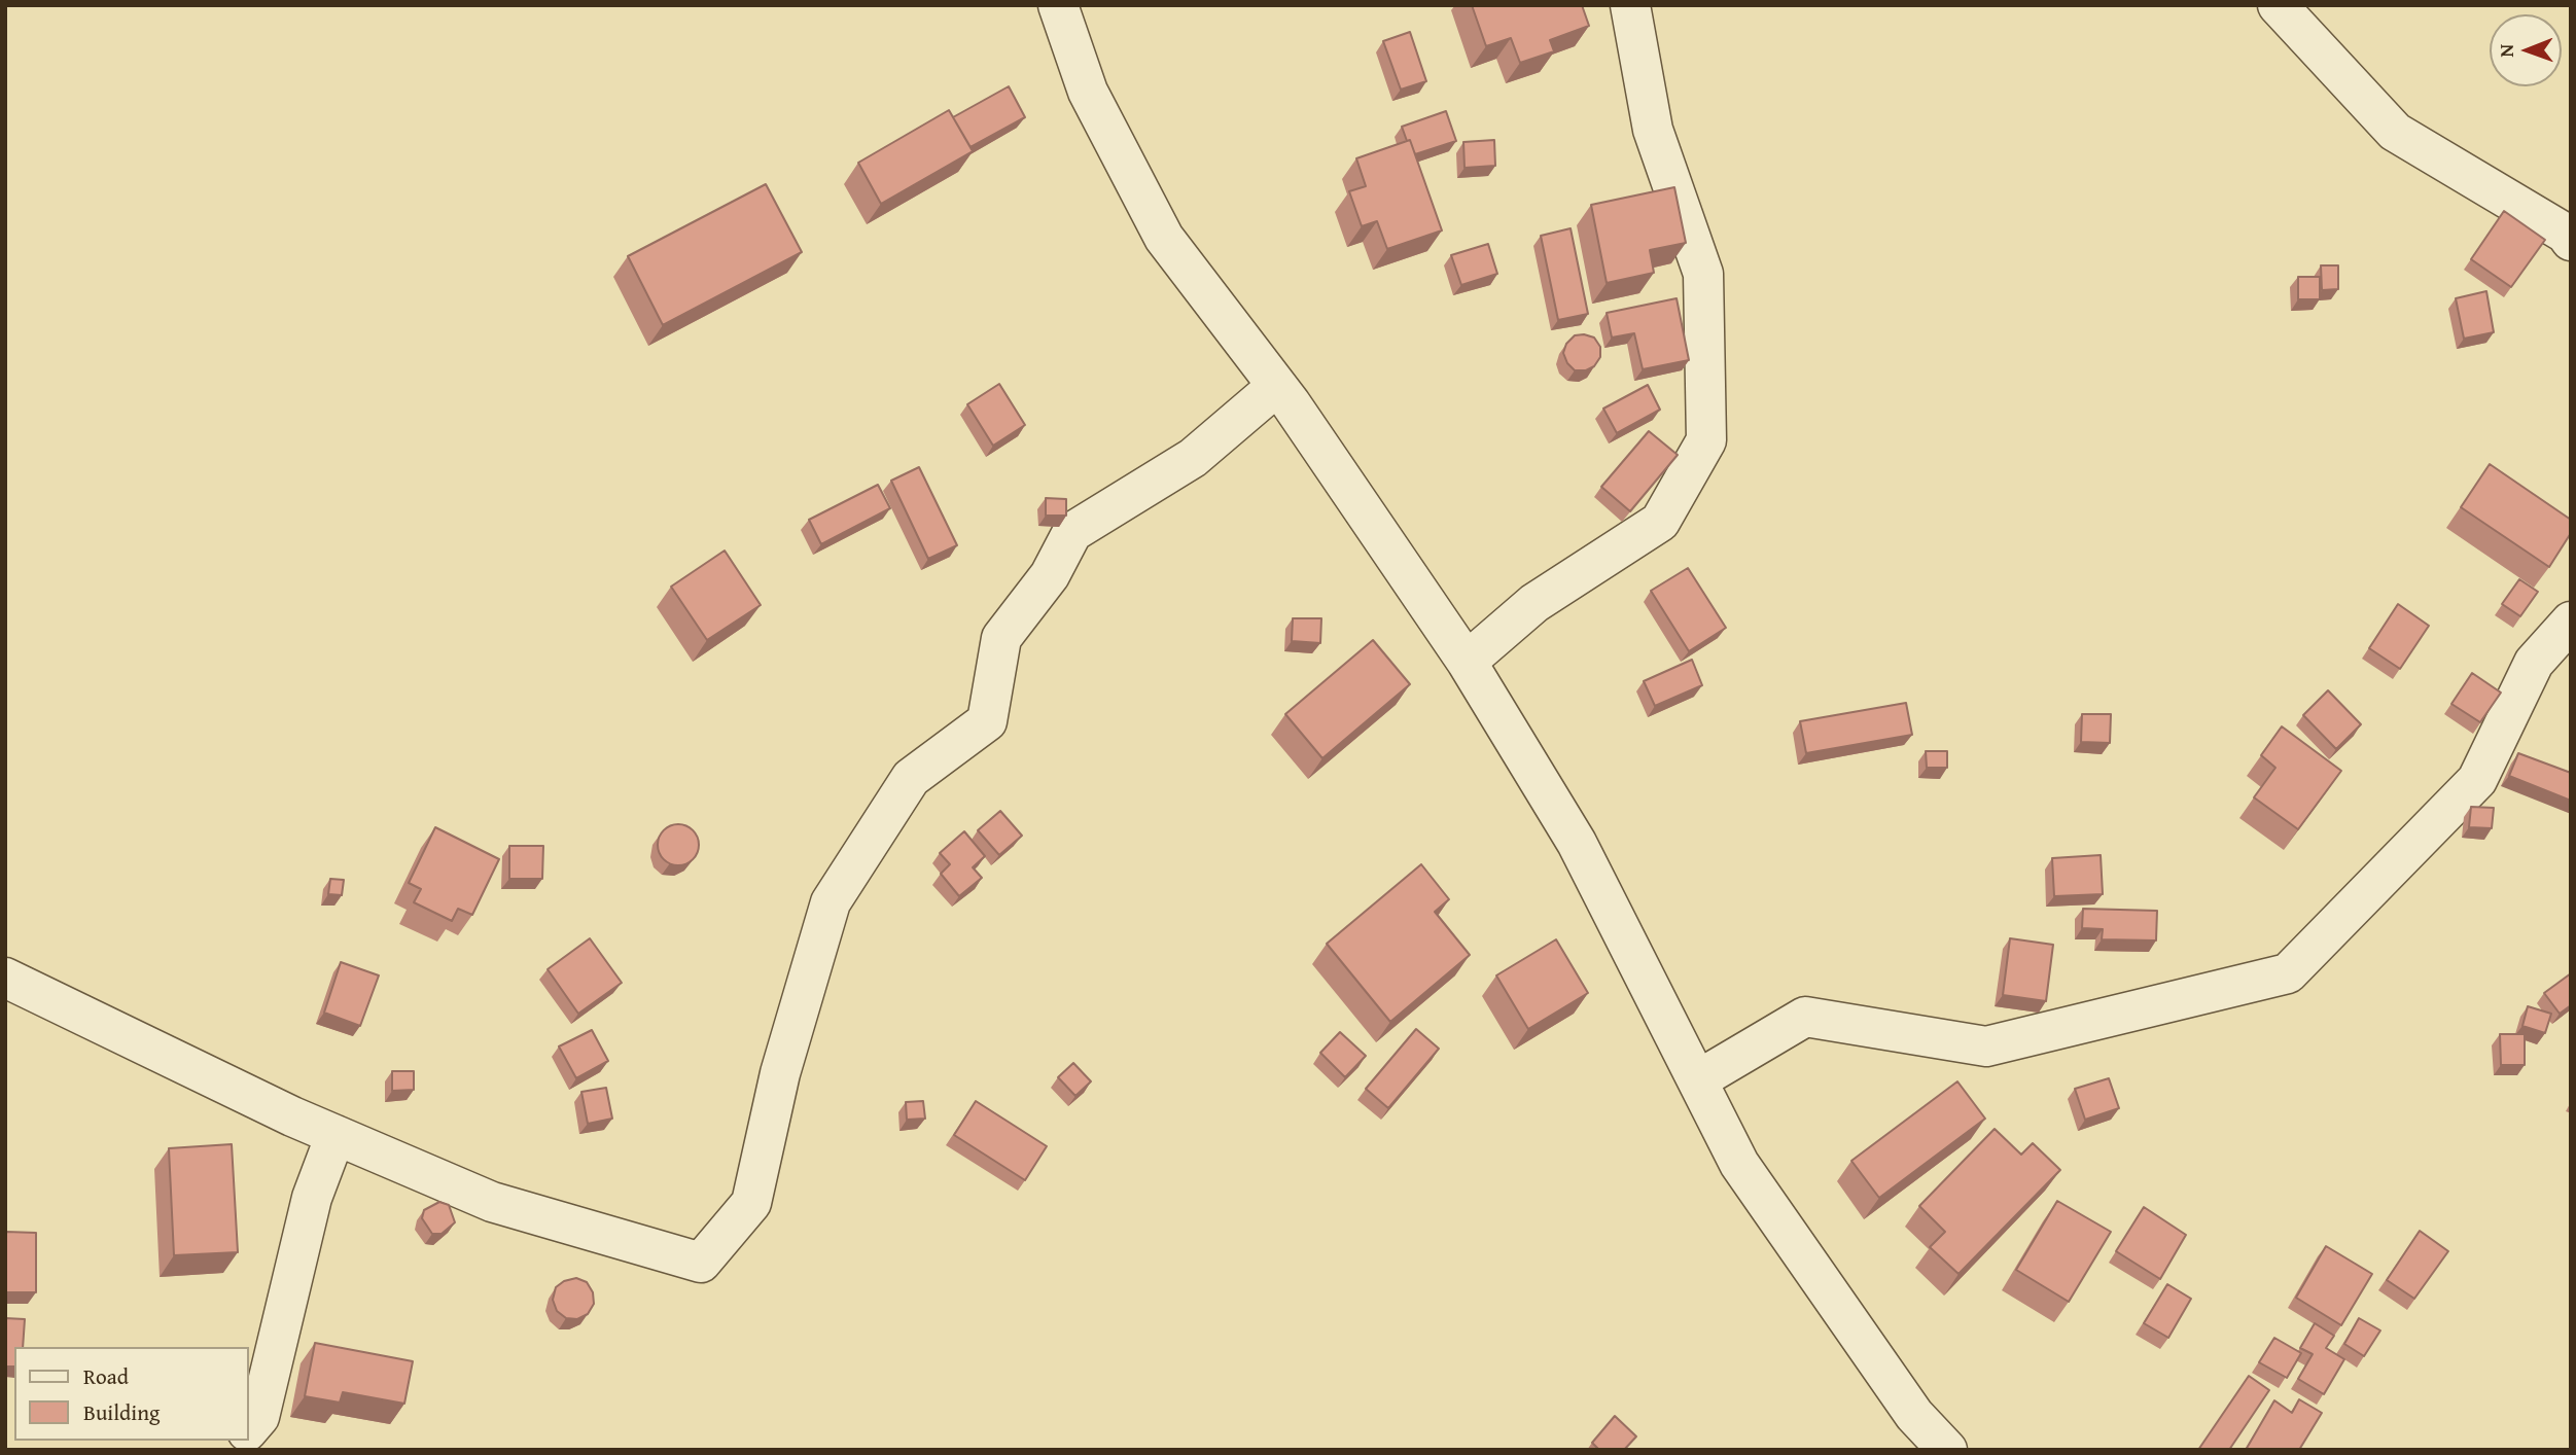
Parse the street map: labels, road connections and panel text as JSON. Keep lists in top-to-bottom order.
{
  "legend": ["Road", "Building"],
  "north": "left"
}
